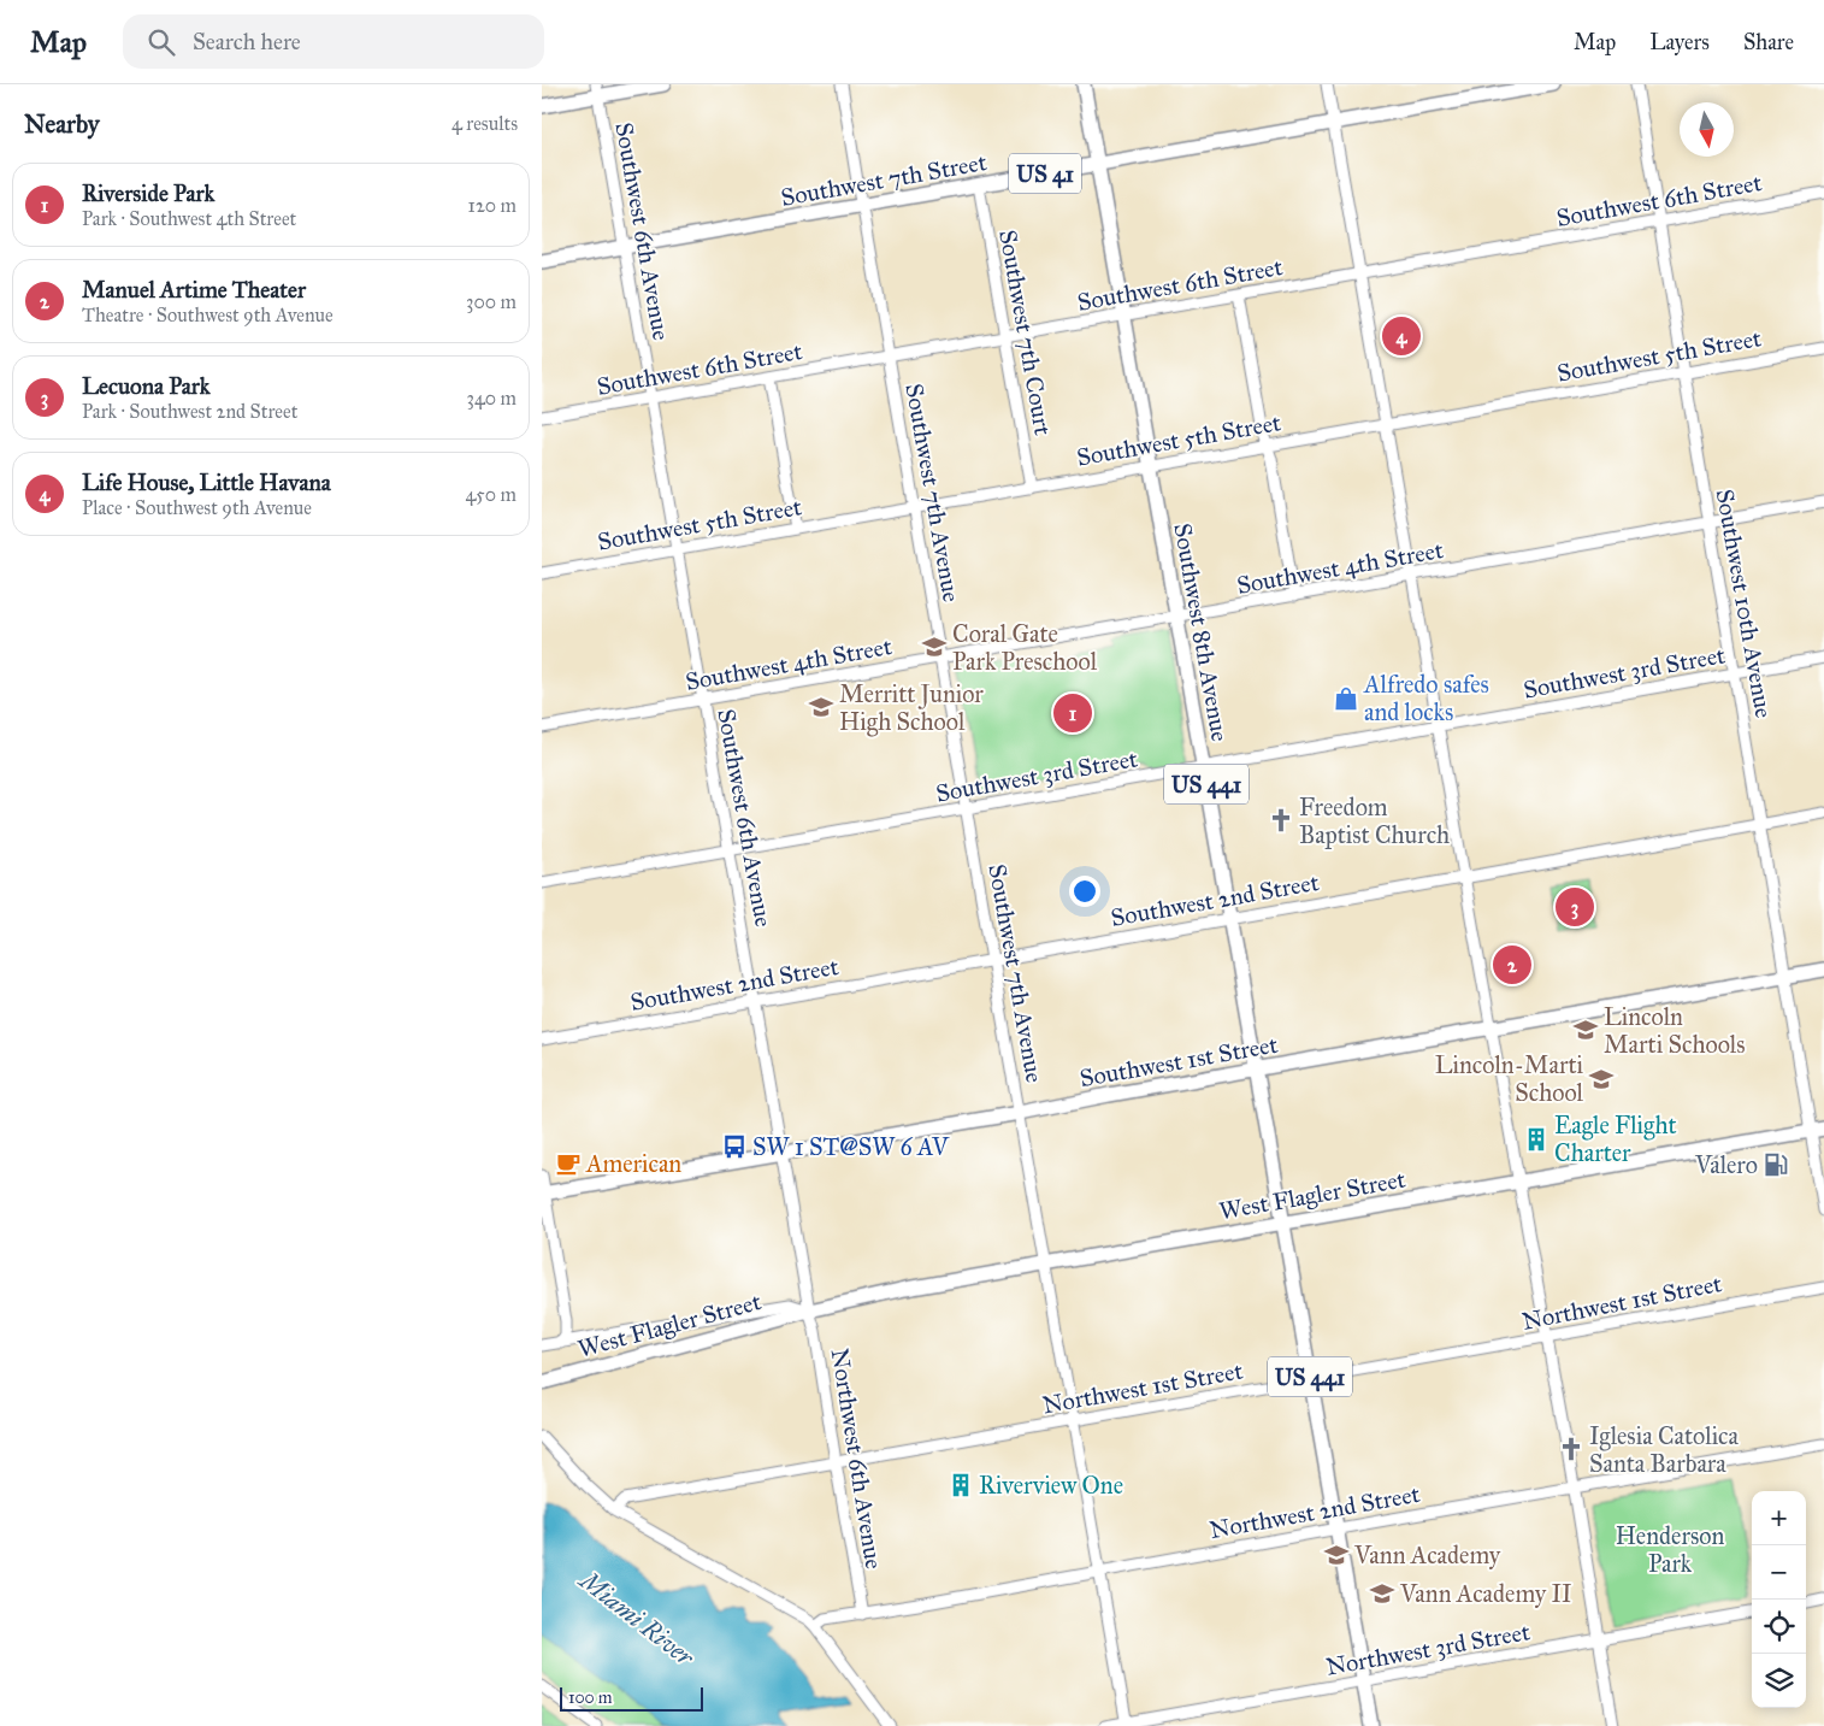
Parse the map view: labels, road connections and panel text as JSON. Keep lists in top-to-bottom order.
{
  "streets": {
    "main road": [
      "US 41",
      "Southwest 7th Street",
      "Southwest 8th Avenue",
      "US 441",
      "Southwest 1st Street",
      "West Flagler Street"
    ],
    "street": [
      "Southwest 6th Street",
      "Southwest 6th Avenue",
      "Southwest 7th Court",
      "Southwest 5th Street",
      "Southwest 7th Avenue",
      "Southwest 4th Street",
      "Southwest 10th Avenue",
      "Southwest 3rd Street",
      "Southwest 2nd Street",
      "Northwest 1st Street",
      "Northwest 6th Avenue",
      "Northwest 2nd Street",
      "Northwest 3rd Street"
    ]
  },
  "crossings": [
    ["Southwest 7th Street", "Southwest 6th Avenue"],
    ["Southwest 7th Street", "Southwest 7th Court"],
    ["Southwest 7th Street", "Southwest 7th Avenue"],
    ["Southwest 7th Street", "Southwest 8th Avenue"],
    ["Southwest 6th Street", "Southwest 6th Avenue"],
    ["Southwest 6th Street", "Southwest 7th Court"],
    ["Southwest 6th Street", "Southwest 7th Avenue"],
    ["Southwest 6th Street", "Southwest 10th Avenue"],
    ["Southwest 6th Street", "Southwest 8th Avenue"],
    ["Southwest 6th Avenue", "Southwest 5th Street"],
    ["Southwest 6th Avenue", "Southwest 4th Street"],
    ["Southwest 6th Avenue", "Southwest 3rd Street"],
    ["Southwest 6th Avenue", "Southwest 2nd Street"],
    ["Southwest 6th Avenue", "Southwest 1st Street"],
    ["Southwest 6th Avenue", "West Flagler Street"],
    ["Southwest 6th Avenue", "Northwest 6th Avenue"],
    ["Southwest 7th Court", "Southwest 5th Street"],
    ["Southwest 5th Street", "Southwest 7th Avenue"],
    ["Southwest 5th Street", "Southwest 10th Avenue"],
    ["Southwest 5th Street", "Southwest 8th Avenue"],
    ["Southwest 7th Avenue", "Southwest 4th Street"],
    ["Southwest 7th Avenue", "Southwest 3rd Street"],
    ["Southwest 7th Avenue", "Southwest 2nd Street"],
    ["Southwest 7th Avenue", "Southwest 1st Street"],
    ["Southwest 7th Avenue", "West Flagler Street"],
    ["Southwest 7th Avenue", "Northwest 1st Street"],
    ["Southwest 7th Avenue", "Northwest 2nd Street"],
    ["Southwest 7th Avenue", "Northwest 3rd Street"],
    ["Southwest 4th Street", "Southwest 10th Avenue"],
    ["Southwest 4th Street", "Southwest 8th Avenue"],
    ["Southwest 10th Avenue", "Southwest 3rd Street"],
    ["Southwest 10th Avenue", "Southwest 2nd Street"],
    ["Southwest 10th Avenue", "Southwest 1st Street"],
    ["Southwest 10th Avenue", "West Flagler Street"],
    ["Southwest 8th Avenue", "Southwest 3rd Street"],
    ["Southwest 8th Avenue", "US 441"],
    ["Southwest 8th Avenue", "Southwest 2nd Street"],
    ["Southwest 8th Avenue", "Southwest 1st Street"],
    ["Southwest 8th Avenue", "West Flagler Street"],
    ["US 441", "West Flagler Street"],
    ["US 441", "Northwest 1st Street"],
    ["US 441", "Northwest 2nd Street"],
    ["US 441", "Northwest 3rd Street"],
    ["West Flagler Street", "Northwest 6th Avenue"],
    ["Northwest 1st Street", "Northwest 6th Avenue"],
    ["Northwest 6th Avenue", "Northwest 2nd Street"]
  ],
  "water": ["Miami River"],
  "parks": ["Henderson Park"],
  "places": {
    "school or university": [
      "Coral Gate Park Preschool",
      "Merritt Junior High School",
      "Lincoln Marti Schools",
      "Lincoln-Marti School",
      "Vann Academy",
      "Vann Academy II"
    ],
    "shop": ["Alfredo safes and locks"],
    "church": ["Freedom Baptist Church", "Iglesia Catolica Santa Barbara"],
    "building": ["Eagle Flight Charter", "Riverview One"],
    "bus stop": ["SW 1 ST@SW 6 AV"],
    "cafe": ["American"],
    "fuel station": ["Valero"]
  },
  "scale_bar": "100 m",
  "north": "bottom",
  "page": {
    "header": "Map",
    "search": "Search here",
    "nav": ["Map", "Layers", "Share"],
    "heading": ["Nearby", "4 results"],
    "list": [
      {
        "mark": "1",
        "name": "Riverside Park",
        "note": "Park · Southwest 4th Street",
        "value": "120 m"
      },
      {
        "mark": "2",
        "name": "Manuel Artime Theater",
        "note": "Theatre · Southwest 9th Avenue",
        "value": "300 m"
      },
      {
        "mark": "3",
        "name": "Lecuona Park",
        "note": "Park · Southwest 2nd Street",
        "value": "340 m"
      },
      {
        "mark": "4",
        "name": "Life House, Little Havana",
        "note": "Place · Southwest 9th Avenue",
        "value": "450 m"
      }
    ],
    "pins": [
      "4",
      "1",
      "3",
      "2"
    ],
    "map_buttons": ["+", "−"],
    "scale": "100 m"
  }
}
